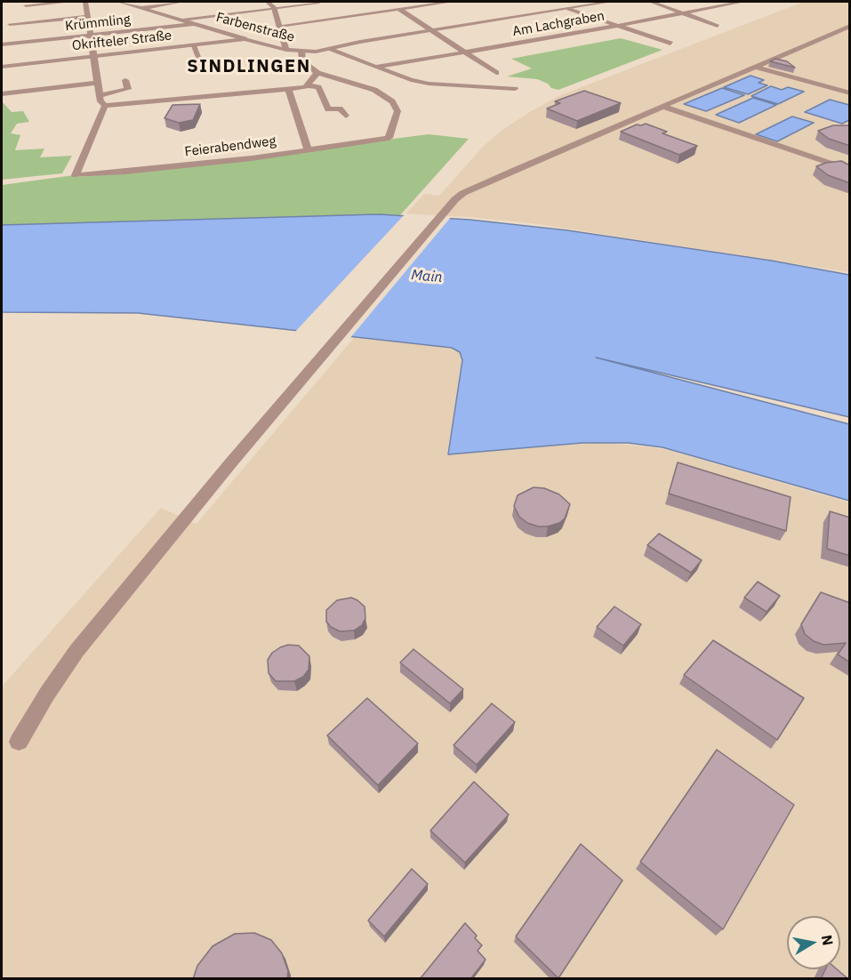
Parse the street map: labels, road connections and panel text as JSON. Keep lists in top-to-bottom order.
{
  "streets": {
    "street": [
      "Krümmling",
      "Am Lachgraben",
      "Farbenstraße",
      "Okrifteler Straße",
      "Feierabendweg"
    ]
  },
  "crossings": [
    ["Krümmling", "Farbenstraße"],
    ["Am Lachgraben", "Farbenstraße"],
    ["Farbenstraße", "Okrifteler Straße"]
  ],
  "districts": ["SINDLINGEN"],
  "water": ["Main"],
  "north": "right"
}
